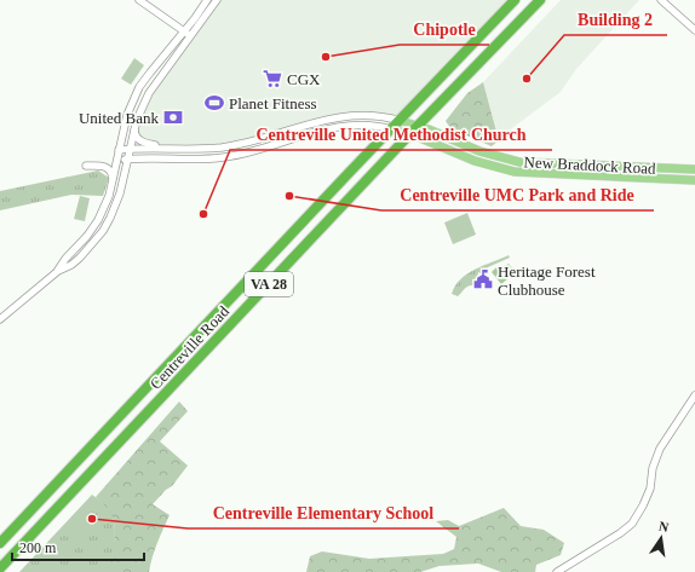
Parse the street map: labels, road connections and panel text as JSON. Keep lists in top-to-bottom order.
{
  "streets": {
    "highway": ["VA 28", "Centreville Road"],
    "main road": ["New Braddock Road"]
  },
  "crossings": [
    ["New Braddock Road", "Centreville Road"]
  ],
  "places": {
    "other": [
      "Chipotle",
      "Building 2",
      "Centreville UMC Park and Ride",
      "Centreville United Methodist Church",
      "Centreville Elementary School"
    ],
    "supermarket": ["CGX"],
    "sports": ["Planet Fitness"],
    "bank": ["United Bank"],
    "public building": ["Heritage Forest Clubhouse"]
  },
  "scale_bar": "200 m",
  "north": "top"
}
